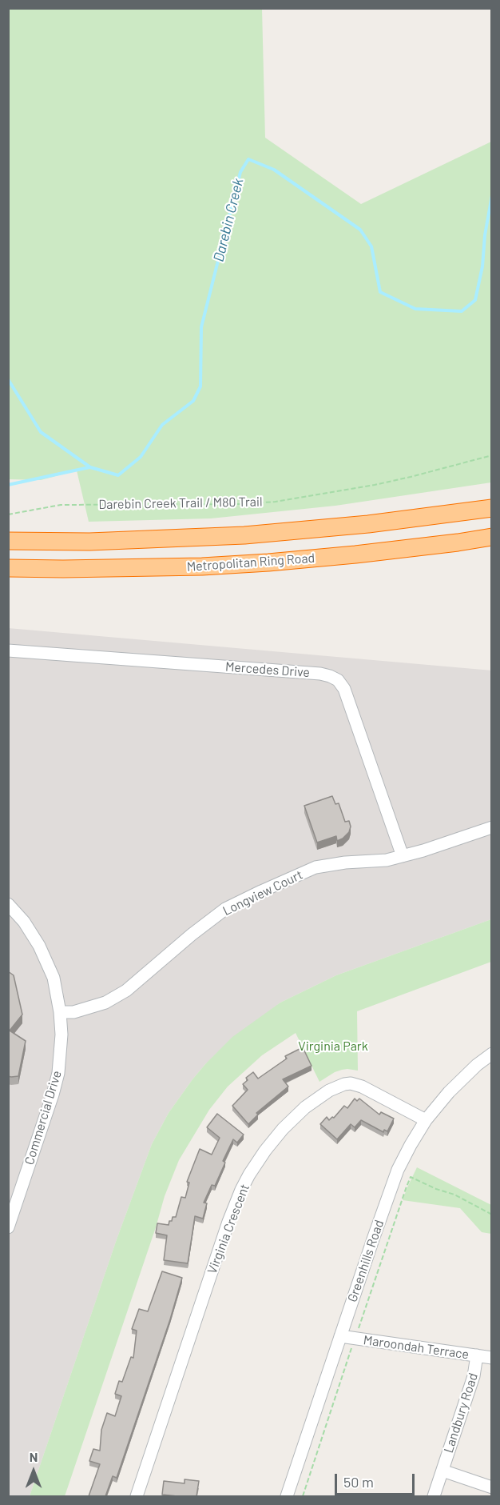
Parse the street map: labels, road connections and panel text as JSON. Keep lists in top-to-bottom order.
{
  "streets": {
    "highway": ["Metropolitan Ring Road"],
    "street": [
      "Mercedes Drive",
      "Longview Court",
      "Commercial Drive",
      "Virginia Crescent",
      "Greenhills Road",
      "Maroondah Terrace",
      "Landbury Road"
    ],
    "path": ["Darebin Creek Trail / M80 Trail"]
  },
  "crossings": [
    ["Mercedes Drive", "Longview Court"],
    ["Longview Court", "Commercial Drive"],
    ["Virginia Crescent", "Greenhills Road"],
    ["Greenhills Road", "Maroondah Terrace"],
    ["Maroondah Terrace", "Landbury Road"]
  ],
  "water": ["Darebin Creek"],
  "parks": ["Virginia Park"],
  "scale_bar": "50 m",
  "north": "top"
}
